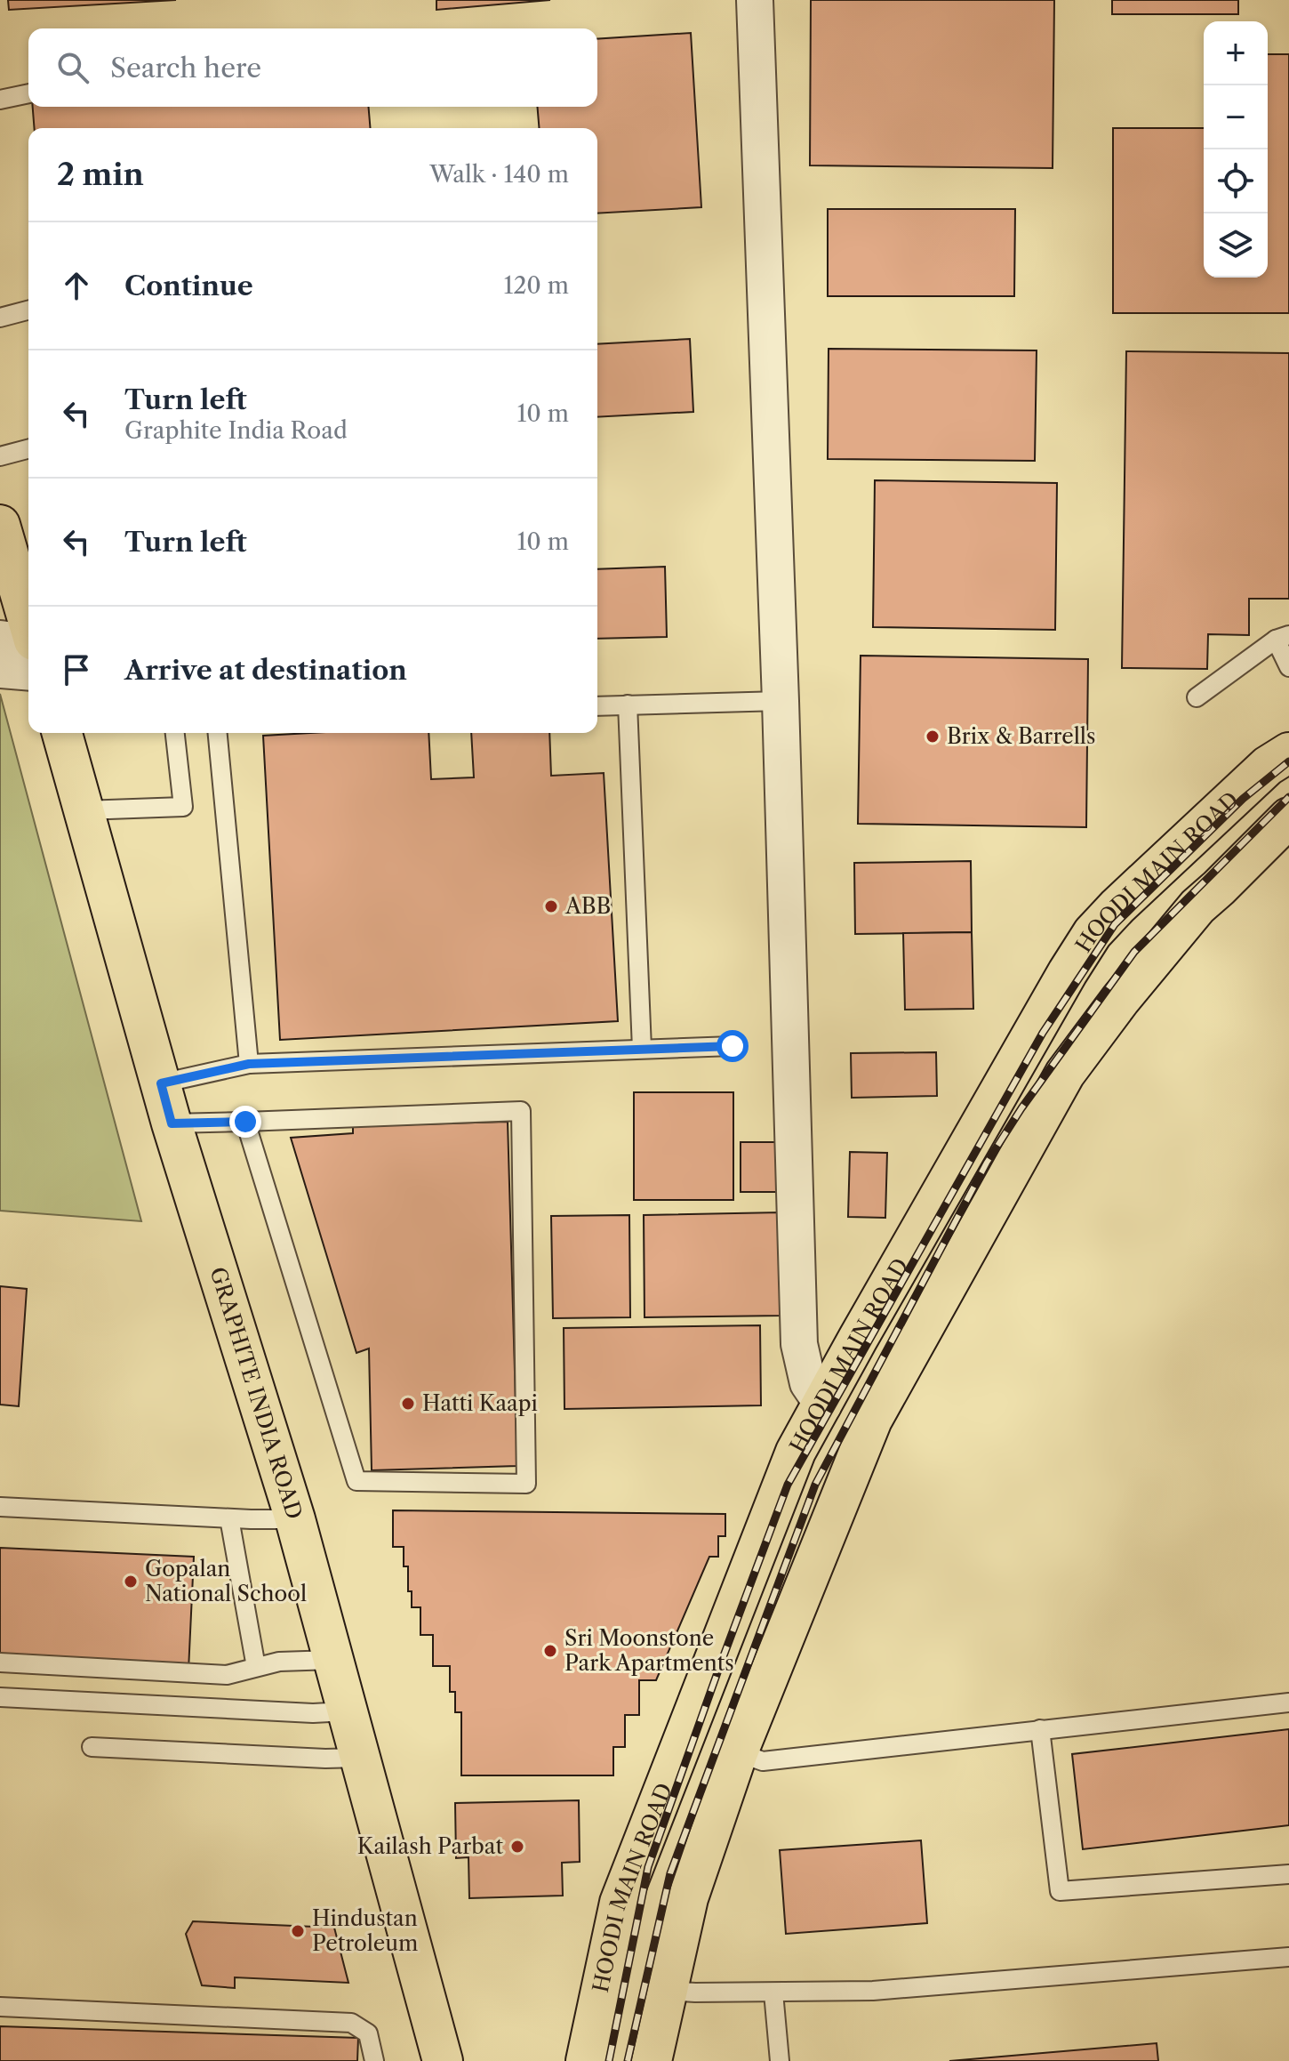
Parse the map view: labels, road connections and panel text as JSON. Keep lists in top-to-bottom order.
{
  "streets": {
    "main road": ["HOODI MAIN ROAD", "GRAPHITE INDIA ROAD"]
  },
  "places": [
    "Brix & Barrells",
    "ABB",
    "Hatti Kaapi",
    "Gopalan National School",
    "Sri Moonstone Park Apartments",
    "Kailash Parbat",
    "Hindustan Petroleum"
  ],
  "page": {
    "map_buttons": ["+", "−"],
    "search": "Search here",
    "heading": ["2 min", "Walk · 140 m"],
    "list": [
      ["Continue", "120 m"],
      ["Turn left", "Graphite India Road", "10 m"],
      ["Turn left", "10 m"],
      "Arrive at destination"
    ]
  }
}
